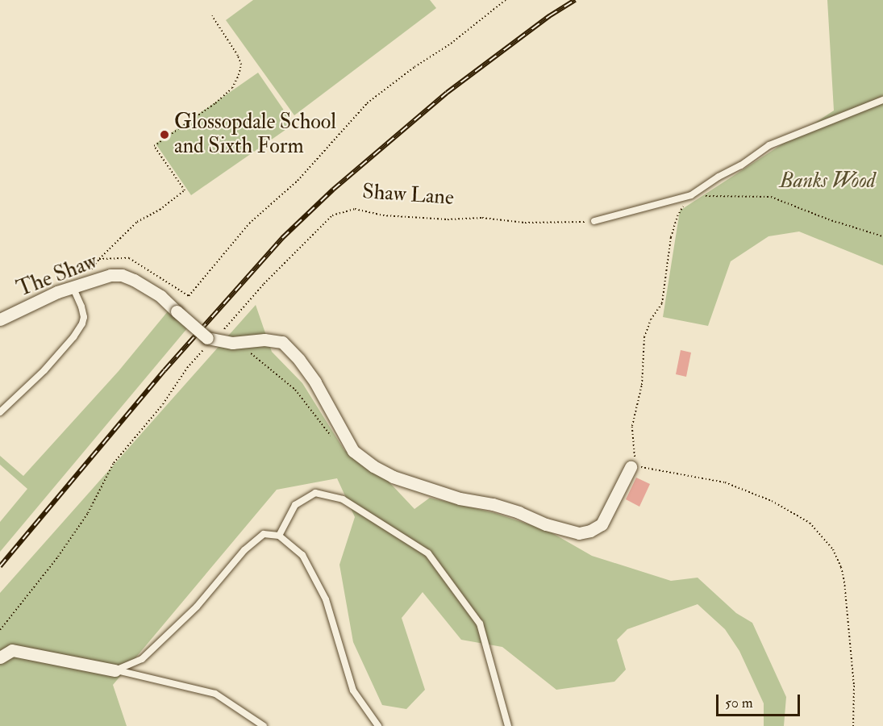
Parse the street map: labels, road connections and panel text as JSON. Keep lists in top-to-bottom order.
{
  "streets": {
    "street": ["The Shaw"],
    "path": ["Shaw Lane"]
  },
  "crossings": [
    ["Shaw Lane", "The Shaw"]
  ],
  "parks": ["Banks Wood"],
  "places": ["Glossopdale School and Sixth Form"],
  "scale_bar": "50 m"
}
